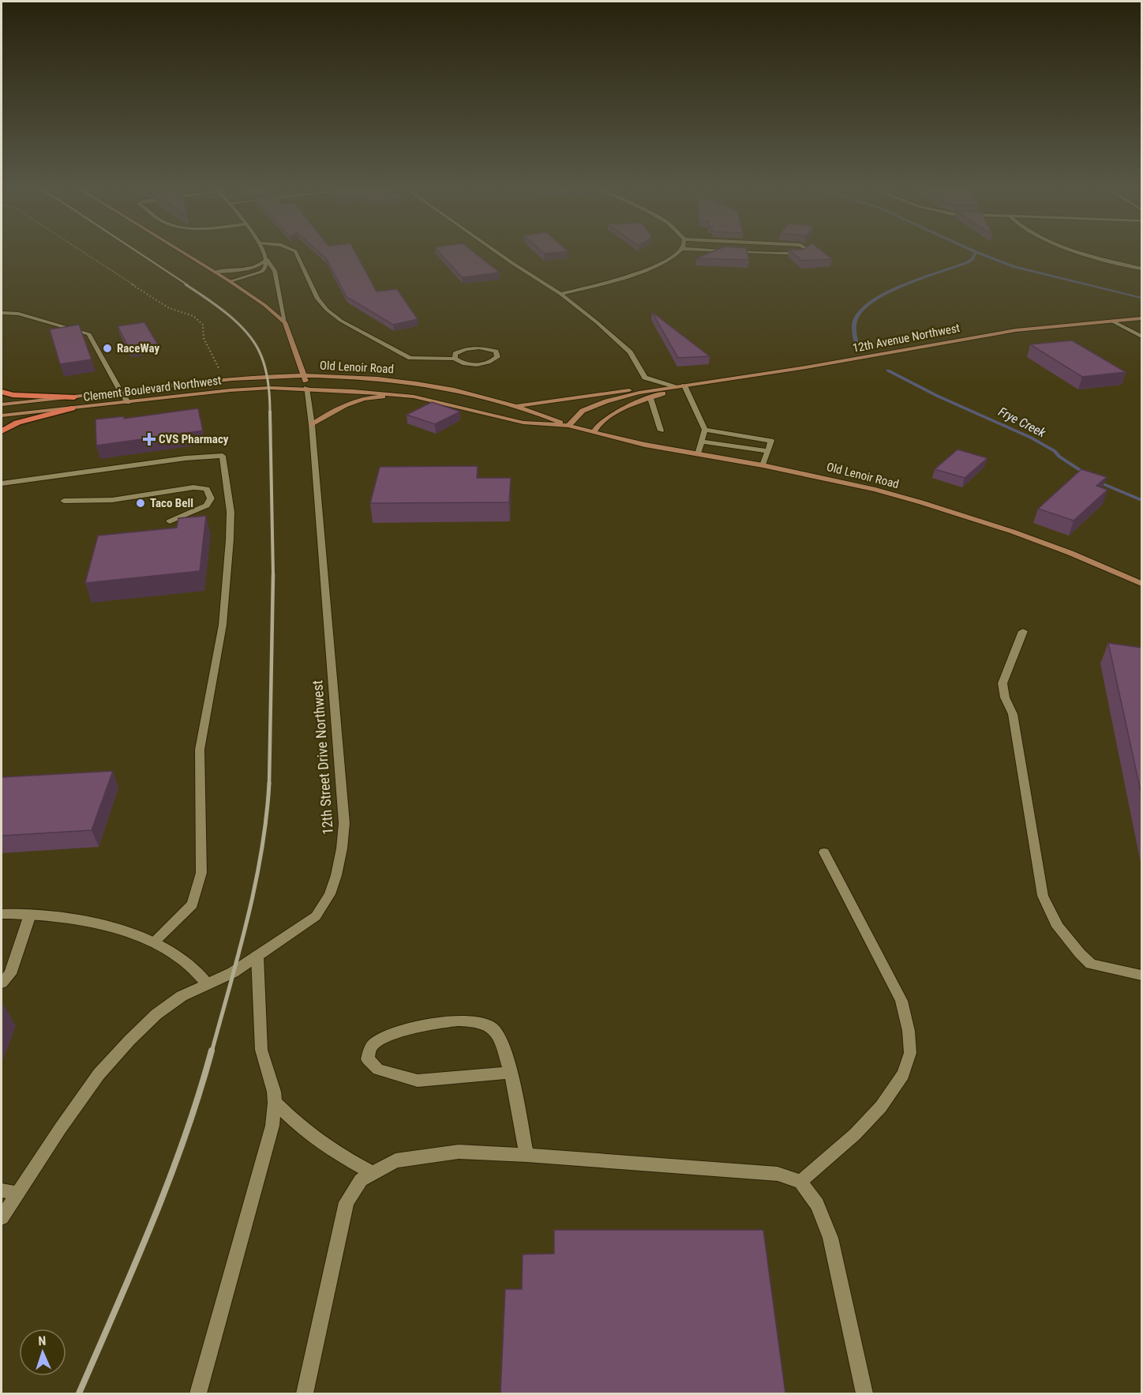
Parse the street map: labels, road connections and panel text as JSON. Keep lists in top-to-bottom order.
{
  "streets": {
    "main road": [
      "12th Avenue Northwest",
      "Old Lenoir Road",
      "Clement Boulevard Northwest",
      "12th Street Drive Northwest"
    ]
  },
  "crossings": [
    ["12th Avenue Northwest", "Old Lenoir Road"],
    ["Old Lenoir Road", "Clement Boulevard Northwest"],
    ["Old Lenoir Road", "12th Street Drive Northwest"],
    ["Clement Boulevard Northwest", "12th Street Drive Northwest"]
  ],
  "water": ["Frye Creek"],
  "places": {
    "other": ["RaceWay", "Taco Bell"],
    "health": ["CVS Pharmacy"]
  },
  "north": "top"
}
